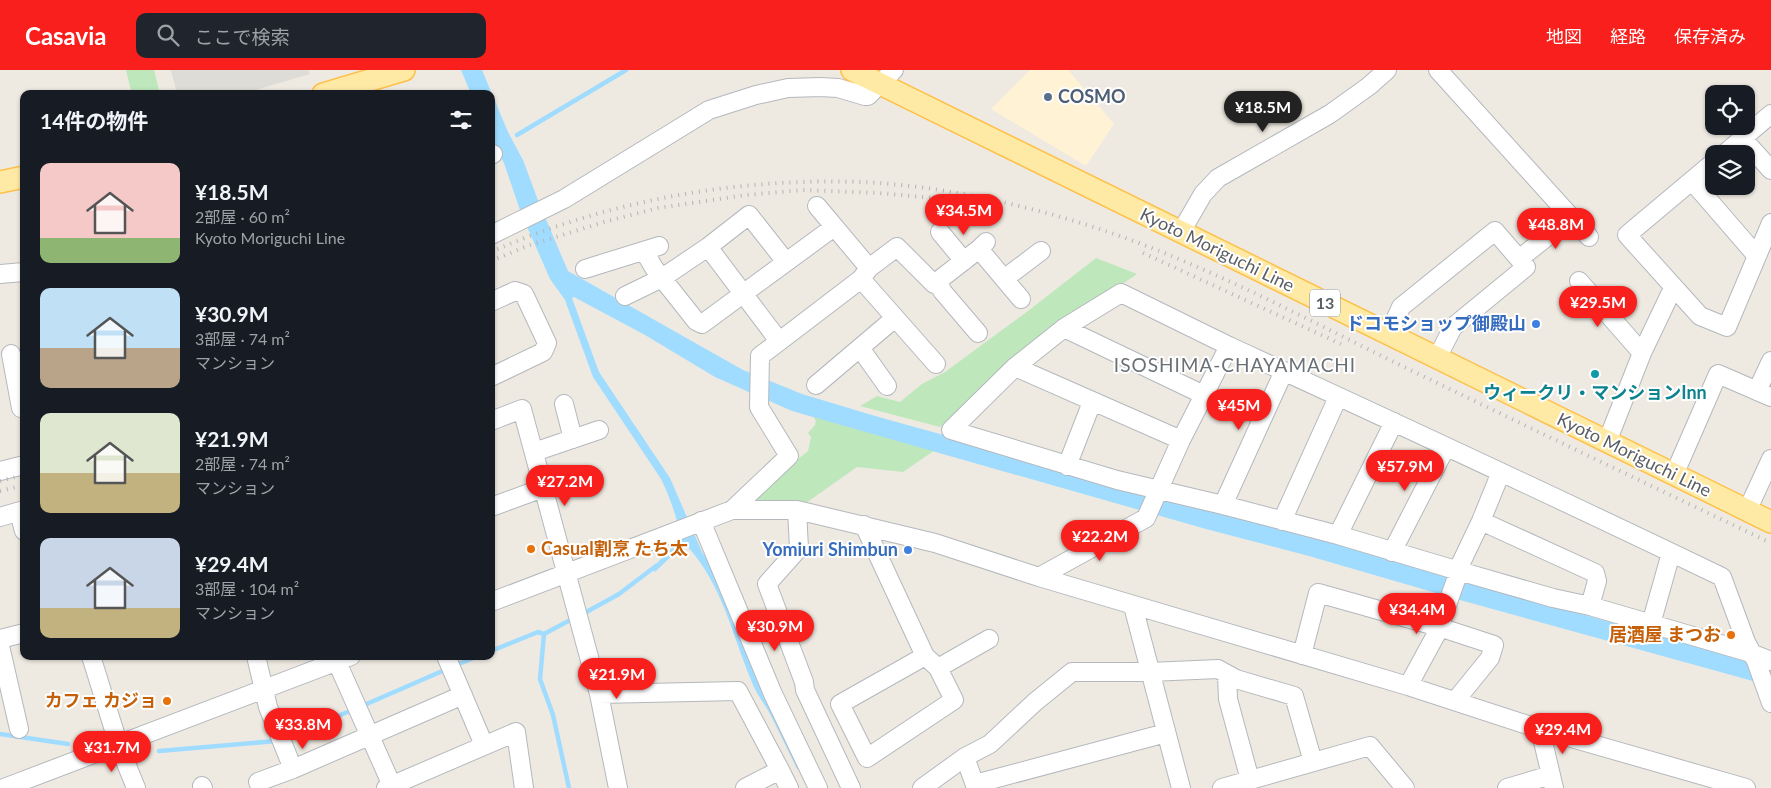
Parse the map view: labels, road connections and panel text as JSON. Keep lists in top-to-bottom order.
{
  "streets": {
    "main road": ["Kyoto Moriguchi Line", "13"]
  },
  "districts": ["ISOSHIMA-CHAYAMACHI"],
  "places": [
    "COSMO",
    "ドコモショップ御殿山",
    "ウィークリ・マンションInn",
    "Casual割烹 たち太",
    "Yomiuri Shimbun",
    "居酒屋 まつお",
    "カフェ カジョ"
  ],
  "page": {
    "header": "Casavia",
    "search": "ここで検索",
    "nav": ["地図", "経路", "保存済み"],
    "heading": "14件の物件",
    "price": [
      "¥18.5M",
      "¥34.5M",
      "¥48.8M",
      "¥29.5M",
      "¥45M",
      "¥57.9M",
      "¥27.2M",
      "¥22.2M",
      "¥34.4M",
      "¥30.9M",
      "¥21.9M",
      "¥33.8M",
      "¥29.4M",
      "¥31.7M"
    ],
    "list": [
      {
        "name": "¥18.5M",
        "note": "2部屋 · 60 m² · Kyoto Moriguchi Line"
      },
      {
        "name": "¥30.9M",
        "note": "3部屋 · 74 m² · マンション"
      },
      {
        "name": "¥21.9M",
        "note": "2部屋 · 74 m² · マンション"
      },
      {
        "name": "¥29.4M",
        "note": "3部屋 · 104 m² · マンション"
      }
    ]
  }
}
